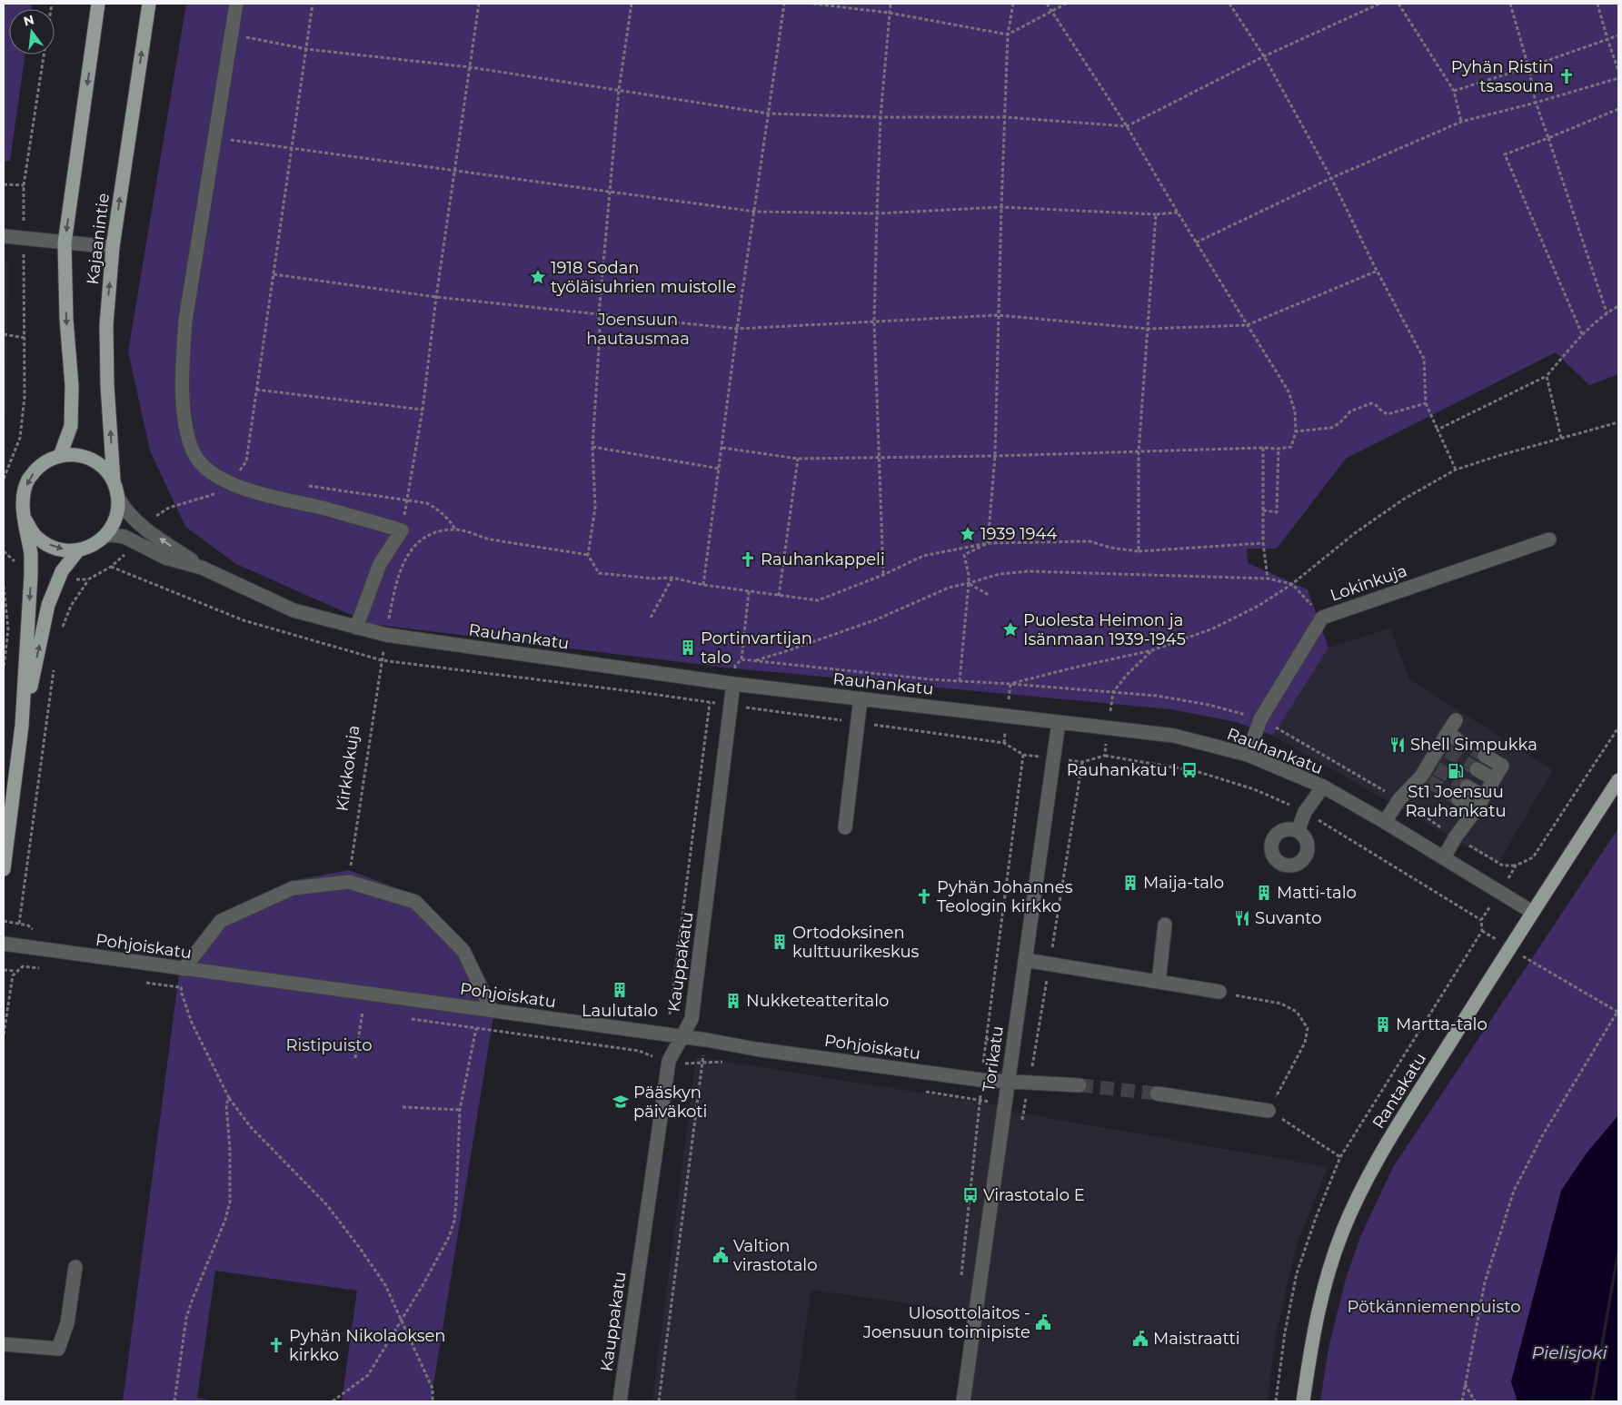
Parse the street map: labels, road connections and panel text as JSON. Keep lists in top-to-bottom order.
{
  "streets": {
    "main road": ["Kajaanintie", "Rantakatu"],
    "street": [
      "Lokinkuja",
      "Rauhankatu",
      "Pohjoiskatu",
      "Kauppakatu",
      "Torikatu"
    ],
    "path": ["Kirkkokuja"]
  },
  "crossings": [
    ["Kajaanintie", "Rauhankatu"],
    ["Lokinkuja", "Rauhankatu"],
    ["Rauhankatu", "Kirkkokuja"],
    ["Rauhankatu", "Kauppakatu"],
    ["Rauhankatu", "Torikatu"],
    ["Rauhankatu", "Rantakatu"],
    ["Pohjoiskatu", "Kauppakatu"],
    ["Pohjoiskatu", "Torikatu"]
  ],
  "water": ["Pielisjoki"],
  "parks": ["Joensuun hautausmaa", "Ristipuisto", "Pötkänniemenpuisto"],
  "places": {
    "church": [
      "Pyhän Ristin tsasouna",
      "Rauhankappeli",
      "Pyhän Johannes Teologin kirkko",
      "Pyhän Nikolaoksen kirkko"
    ],
    "place": ["1918 Sodan työläisuhrien muistolle", "1939 1944", "Puolesta Heimon ja Isänmaan 1939-1945"],
    "building": [
      "Portinvartijan talo",
      "Maija-talo",
      "Matti-talo",
      "Ortodoksinen kulttuurikeskus",
      "Laulutalo",
      "Nukketeatteritalo",
      "Martta-talo"
    ],
    "restaurant": ["Shell Simpukka", "Suvanto"],
    "bus stop": ["Rauhankatu I", "Virastotalo E"],
    "fuel station": ["St1 Joensuu Rauhankatu"],
    "school or university": ["Pääskyn päiväkoti"],
    "public building": ["Valtion virastotalo", "Ulosottolaitos - Joensuun toimipiste", "Maistraatti"]
  },
  "north": "top"
}
